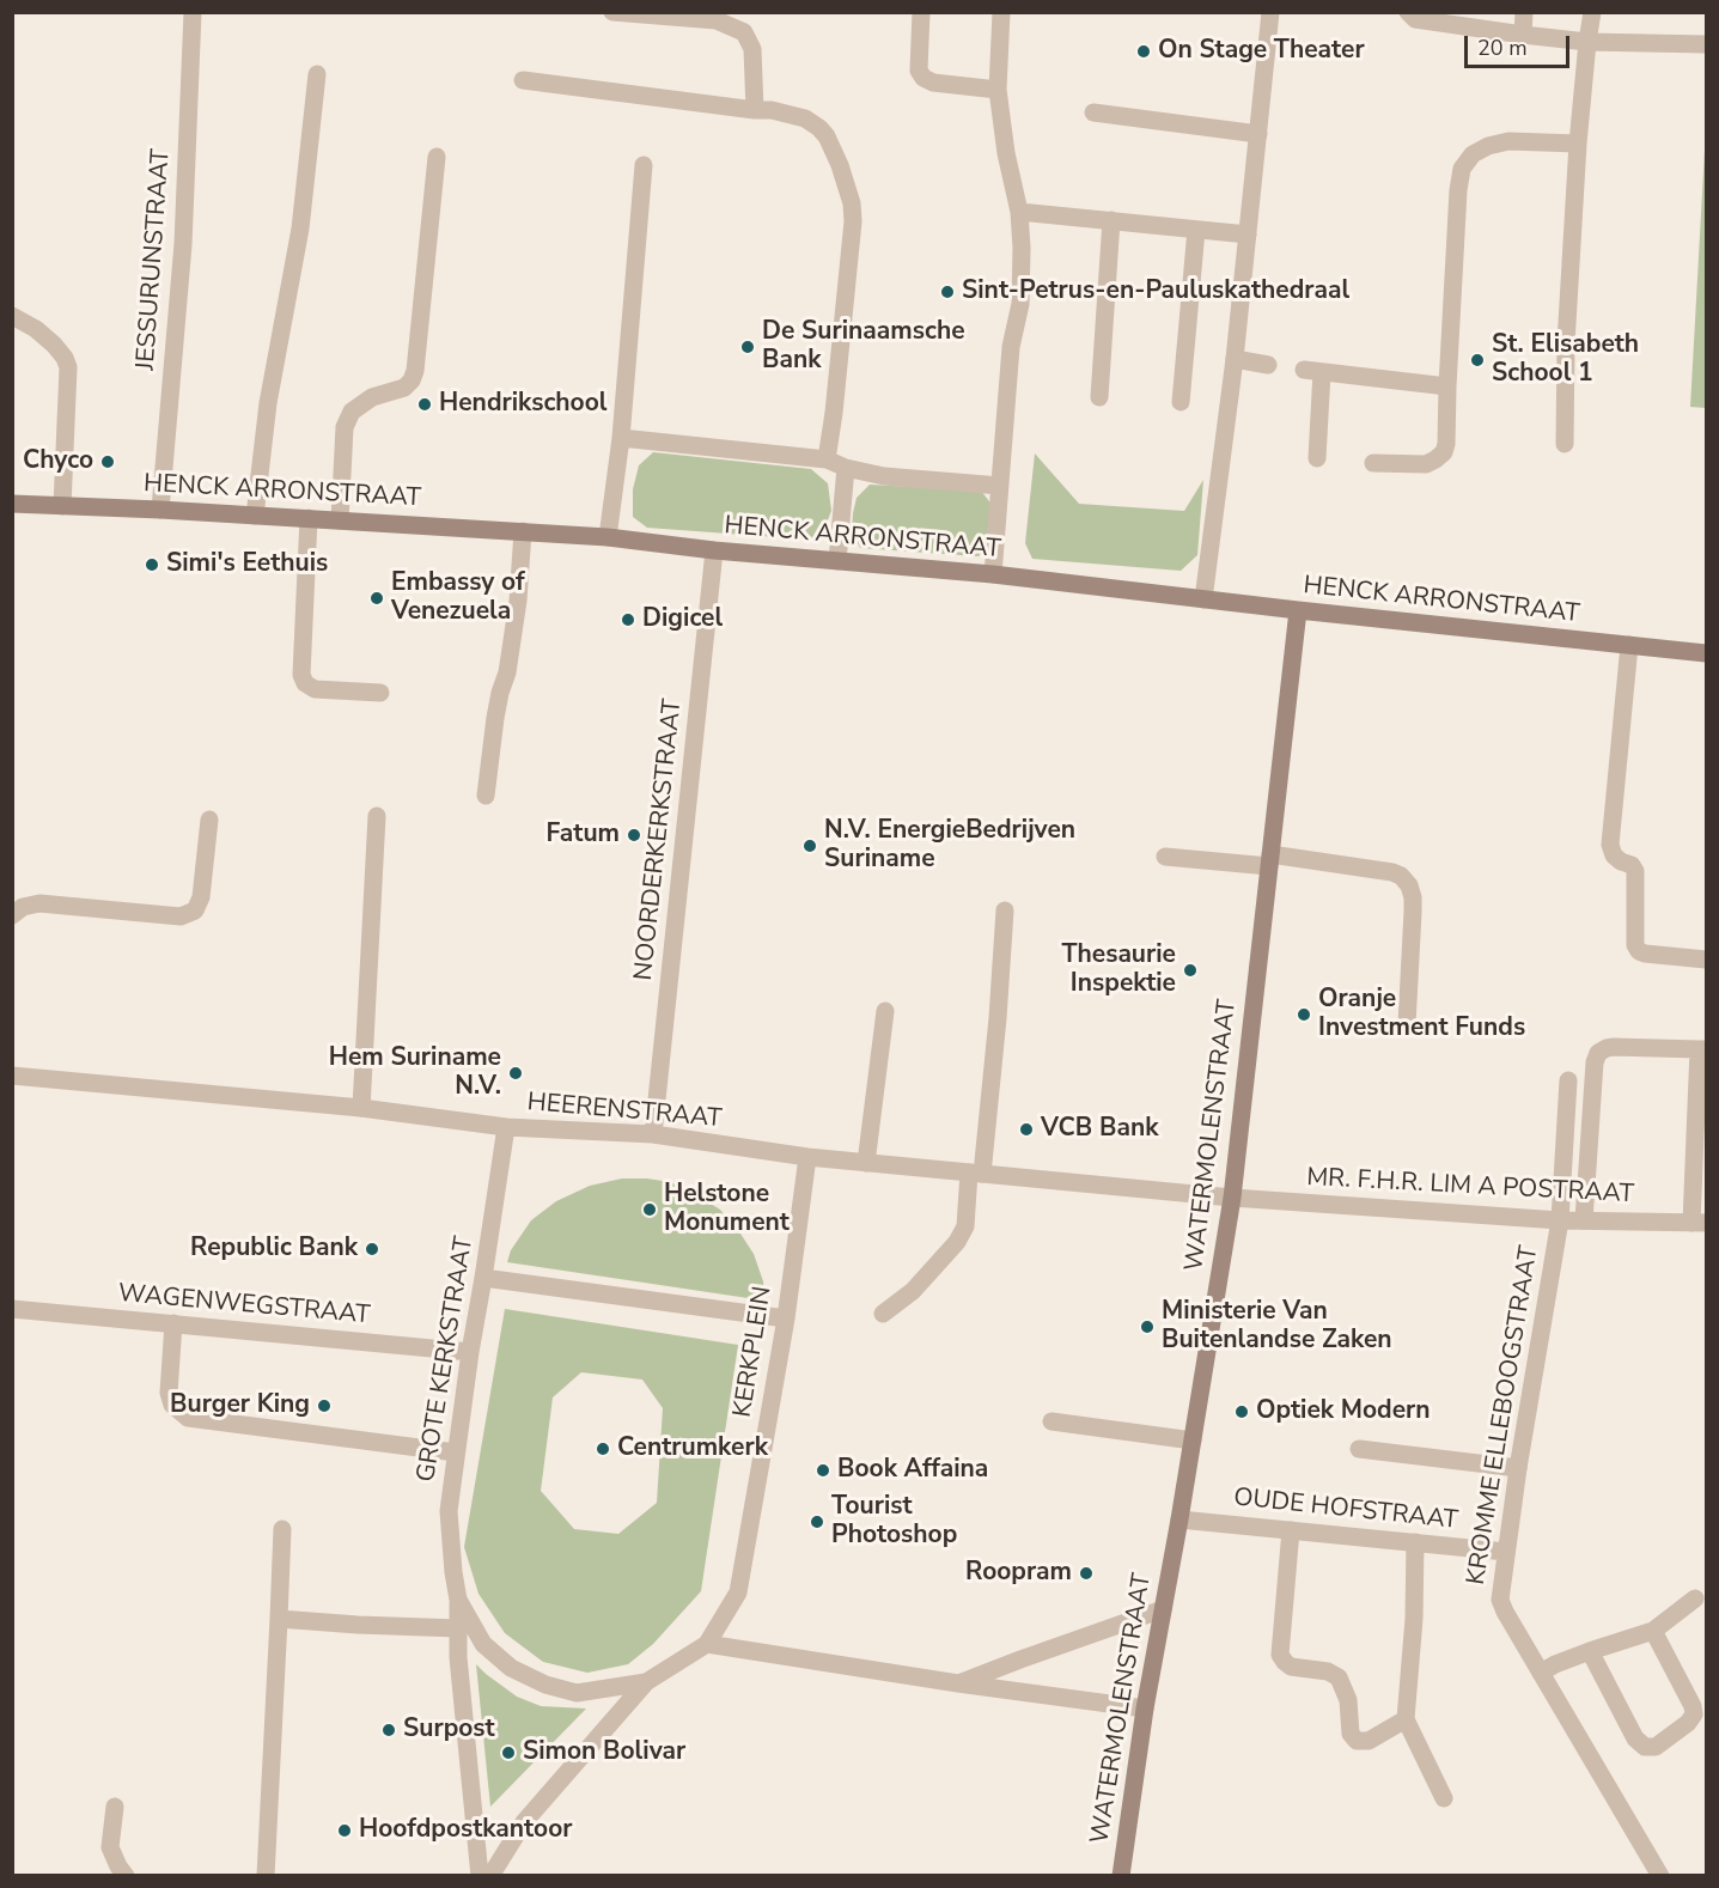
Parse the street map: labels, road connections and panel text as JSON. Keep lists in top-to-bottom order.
{
  "streets": {
    "main road": ["HENCK ARRONSTRAAT", "WATERMOLENSTRAAT"],
    "street": [
      "JESSURUNSTRAAT",
      "NOORDERKERKSTRAAT",
      "HEERENSTRAAT",
      "MR. F.H.R. LIM A POSTRAAT",
      "WAGENWEGSTRAAT",
      "KERKPLEIN",
      "GROTE KERKSTRAAT",
      "KROMME ELLEBOOGSTRAAT",
      "OUDE HOFSTRAAT"
    ]
  },
  "crossings": [
    ["JESSURUNSTRAAT", "HENCK ARRONSTRAAT"],
    ["HENCK ARRONSTRAAT", "NOORDERKERKSTRAAT"],
    ["HENCK ARRONSTRAAT", "WATERMOLENSTRAAT"],
    ["NOORDERKERKSTRAAT", "HEERENSTRAAT"],
    ["HEERENSTRAAT", "WATERMOLENSTRAAT"],
    ["HEERENSTRAAT", "MR. F.H.R. LIM A POSTRAAT"],
    ["HEERENSTRAAT", "KERKPLEIN"],
    ["HEERENSTRAAT", "GROTE KERKSTRAAT"],
    ["WATERMOLENSTRAAT", "MR. F.H.R. LIM A POSTRAAT"],
    ["WATERMOLENSTRAAT", "OUDE HOFSTRAAT"],
    ["MR. F.H.R. LIM A POSTRAAT", "KROMME ELLEBOOGSTRAAT"],
    ["WAGENWEGSTRAAT", "GROTE KERKSTRAAT"],
    ["KERKPLEIN", "GROTE KERKSTRAAT"],
    ["KROMME ELLEBOOGSTRAAT", "OUDE HOFSTRAAT"]
  ],
  "places": [
    "On Stage Theater",
    "Sint-Petrus-en-Pauluskathedraal",
    "De Surinaamsche Bank",
    "St. Elisabeth School 1",
    "Hendrikschool",
    "Chyco",
    "Simi's Eethuis",
    "Embassy of Venezuela",
    "Digicel",
    "Fatum",
    "N.V. EnergieBedrijven Suriname",
    "Thesaurie Inspektie",
    "Oranje Investment Funds",
    "Hem Suriname N.V.",
    "VCB Bank",
    "Helstone Monument",
    "Republic Bank",
    "Ministerie Van Buitenlandse Zaken",
    "Burger King",
    "Optiek Modern",
    "Centrumkerk",
    "Book Affaina",
    "Tourist Photoshop",
    "Roopram",
    "Surpost",
    "Simon Bolivar",
    "Hoofdpostkantoor"
  ],
  "scale_bar": "20 m"
}
